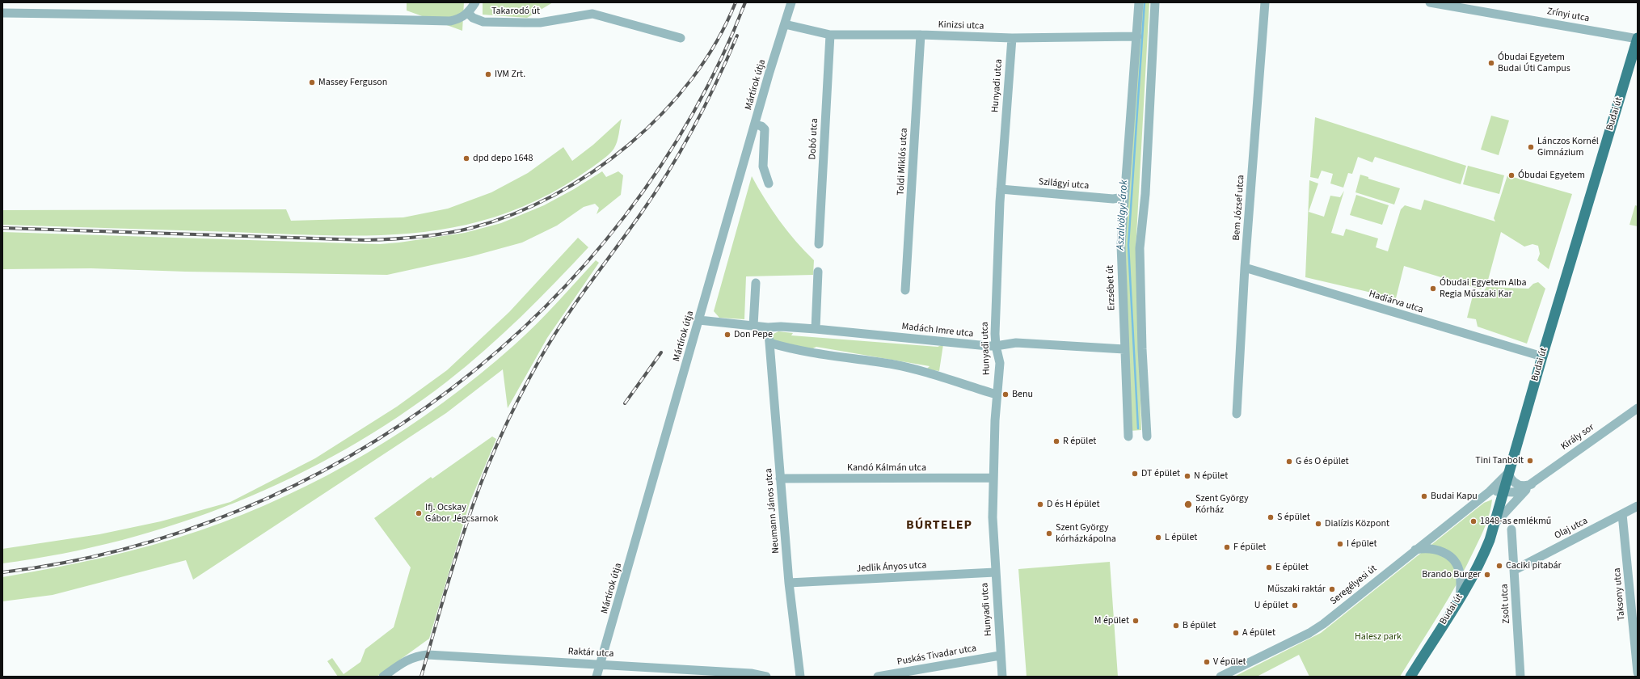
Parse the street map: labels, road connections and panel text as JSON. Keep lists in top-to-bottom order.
{
  "streets": {
    "main road": ["Budai út"],
    "street": [
      "Takarodó út",
      "Zrínyi utca",
      "Kinizsi utca",
      "Mártírok útja",
      "Hunyadi utca",
      "Dobó utca",
      "Toldi Miklós utca",
      "Szilágyi utca",
      "Bem József utca",
      "Erzsébet út",
      "Hadiárva utca",
      "Madách Imre utca",
      "Király sor",
      "Kandó Kálmán utca",
      "Neumann János utca",
      "Olaj utca",
      "Jedlik Ányos utca",
      "Seregélyesi út",
      "Taksony utca",
      "Zsolt utca",
      "Raktár utca",
      "Puskás Tivadar utca"
    ]
  },
  "crossings": [
    ["Zrínyi utca", "Budai út"],
    ["Kinizsi utca", "Mártírok útja"],
    ["Kinizsi utca", "Hunyadi utca"],
    ["Kinizsi utca", "Dobó utca"],
    ["Kinizsi utca", "Toldi Miklós utca"],
    ["Kinizsi utca", "Erzsébet út"],
    ["Mártírok útja", "Madách Imre utca"],
    ["Mártírok útja", "Raktár utca"],
    ["Hunyadi utca", "Szilágyi utca"],
    ["Hunyadi utca", "Madách Imre utca"],
    ["Hunyadi utca", "Kandó Kálmán utca"],
    ["Hunyadi utca", "Jedlik Ányos utca"],
    ["Hunyadi utca", "Puskás Tivadar utca"],
    ["Budai út", "Hadiárva utca"],
    ["Budai út", "Király sor"],
    ["Budai út", "Seregélyesi út"],
    ["Szilágyi utca", "Erzsébet út"],
    ["Bem József utca", "Hadiárva utca"],
    ["Erzsébet út", "Madách Imre utca"],
    ["Kandó Kálmán utca", "Neumann János utca"],
    ["Neumann János utca", "Jedlik Ányos utca"],
    ["Olaj utca", "Taksony utca"],
    ["Olaj utca", "Zsolt utca"]
  ],
  "districts": ["BÚRTELEP"],
  "water": ["Aszalvölgyi-árok"],
  "parks": ["Halesz park"],
  "places": [
    "Óbudai Egyetem Budai Úti Campus",
    "IVM Zrt.",
    "Massey Ferguson",
    "Lánczos Kornél Gimnázium",
    "dpd depo 1648",
    "Óbudai Egyetem",
    "Óbudai Egyetem Alba Regia Műszaki Kar",
    "Don Pepe",
    "Benu",
    "R épület",
    "Tini Tanbolt",
    "G és O épület",
    "DT épület",
    "N épület",
    "Budai Kapu",
    "D és H épület",
    "Szent György Kórház",
    "Ifj. Ocskay Gábor Jégcsarnok",
    "S épület",
    "1848-as emlékmű",
    "Dialízis Központ",
    "Szent György kórházkápolna",
    "L épület",
    "I épület",
    "F épület",
    "Caciki pitabár",
    "E épület",
    "Brando Burger",
    "Műszaki raktár",
    "U épület",
    "M épület",
    "B épület",
    "A épület",
    "V épület"
  ]
}
